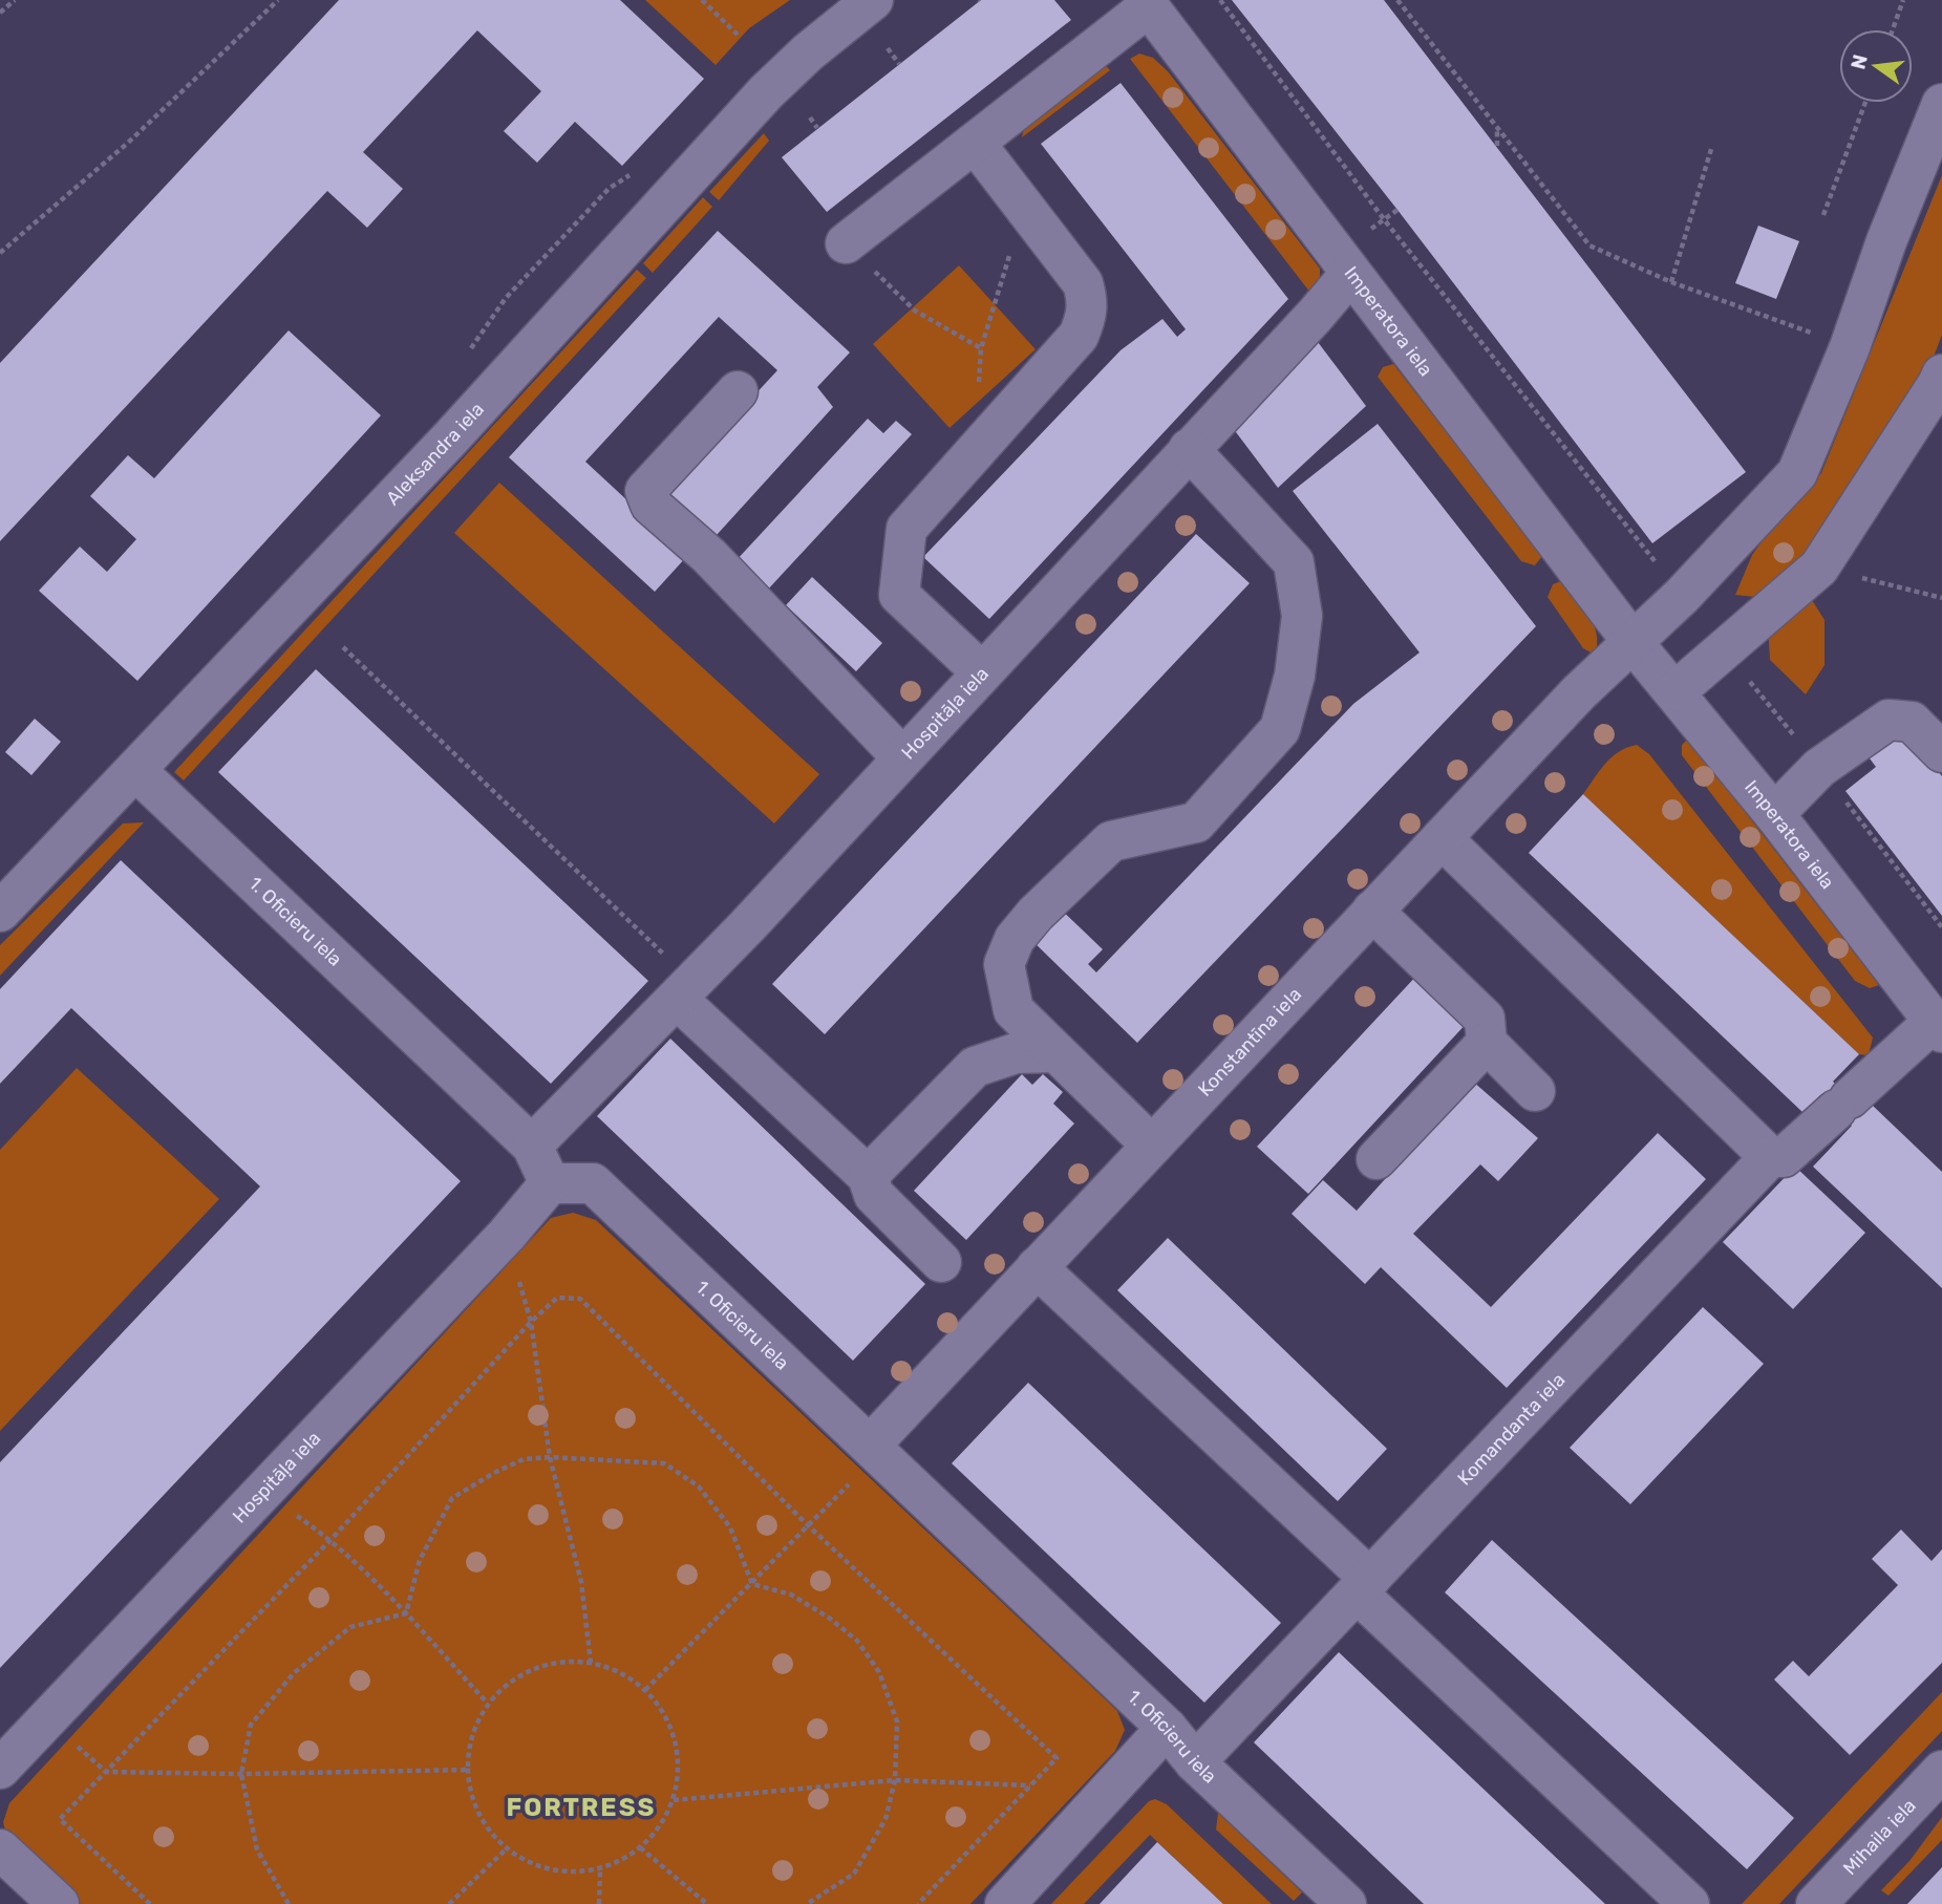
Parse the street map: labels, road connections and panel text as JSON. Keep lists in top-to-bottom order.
{
  "streets": {
    "street": [
      "Imperatora iela",
      "Aleksandra iela",
      "Hospitāļa iela",
      "1. Oficieru iela",
      "Konstantīna iela",
      "Komandanta iela",
      "Mihaila iela"
    ]
  },
  "crossings": [
    ["Imperatora iela", "Hospitāļa iela"],
    ["Imperatora iela", "Konstantīna iela"],
    ["Imperatora iela", "Komandanta iela"],
    ["Aleksandra iela", "1. Oficieru iela"],
    ["Hospitāļa iela", "1. Oficieru iela"],
    ["1. Oficieru iela", "Konstantīna iela"],
    ["1. Oficieru iela", "Komandanta iela"]
  ],
  "districts": ["FORTRESS"],
  "north": "left"
}
